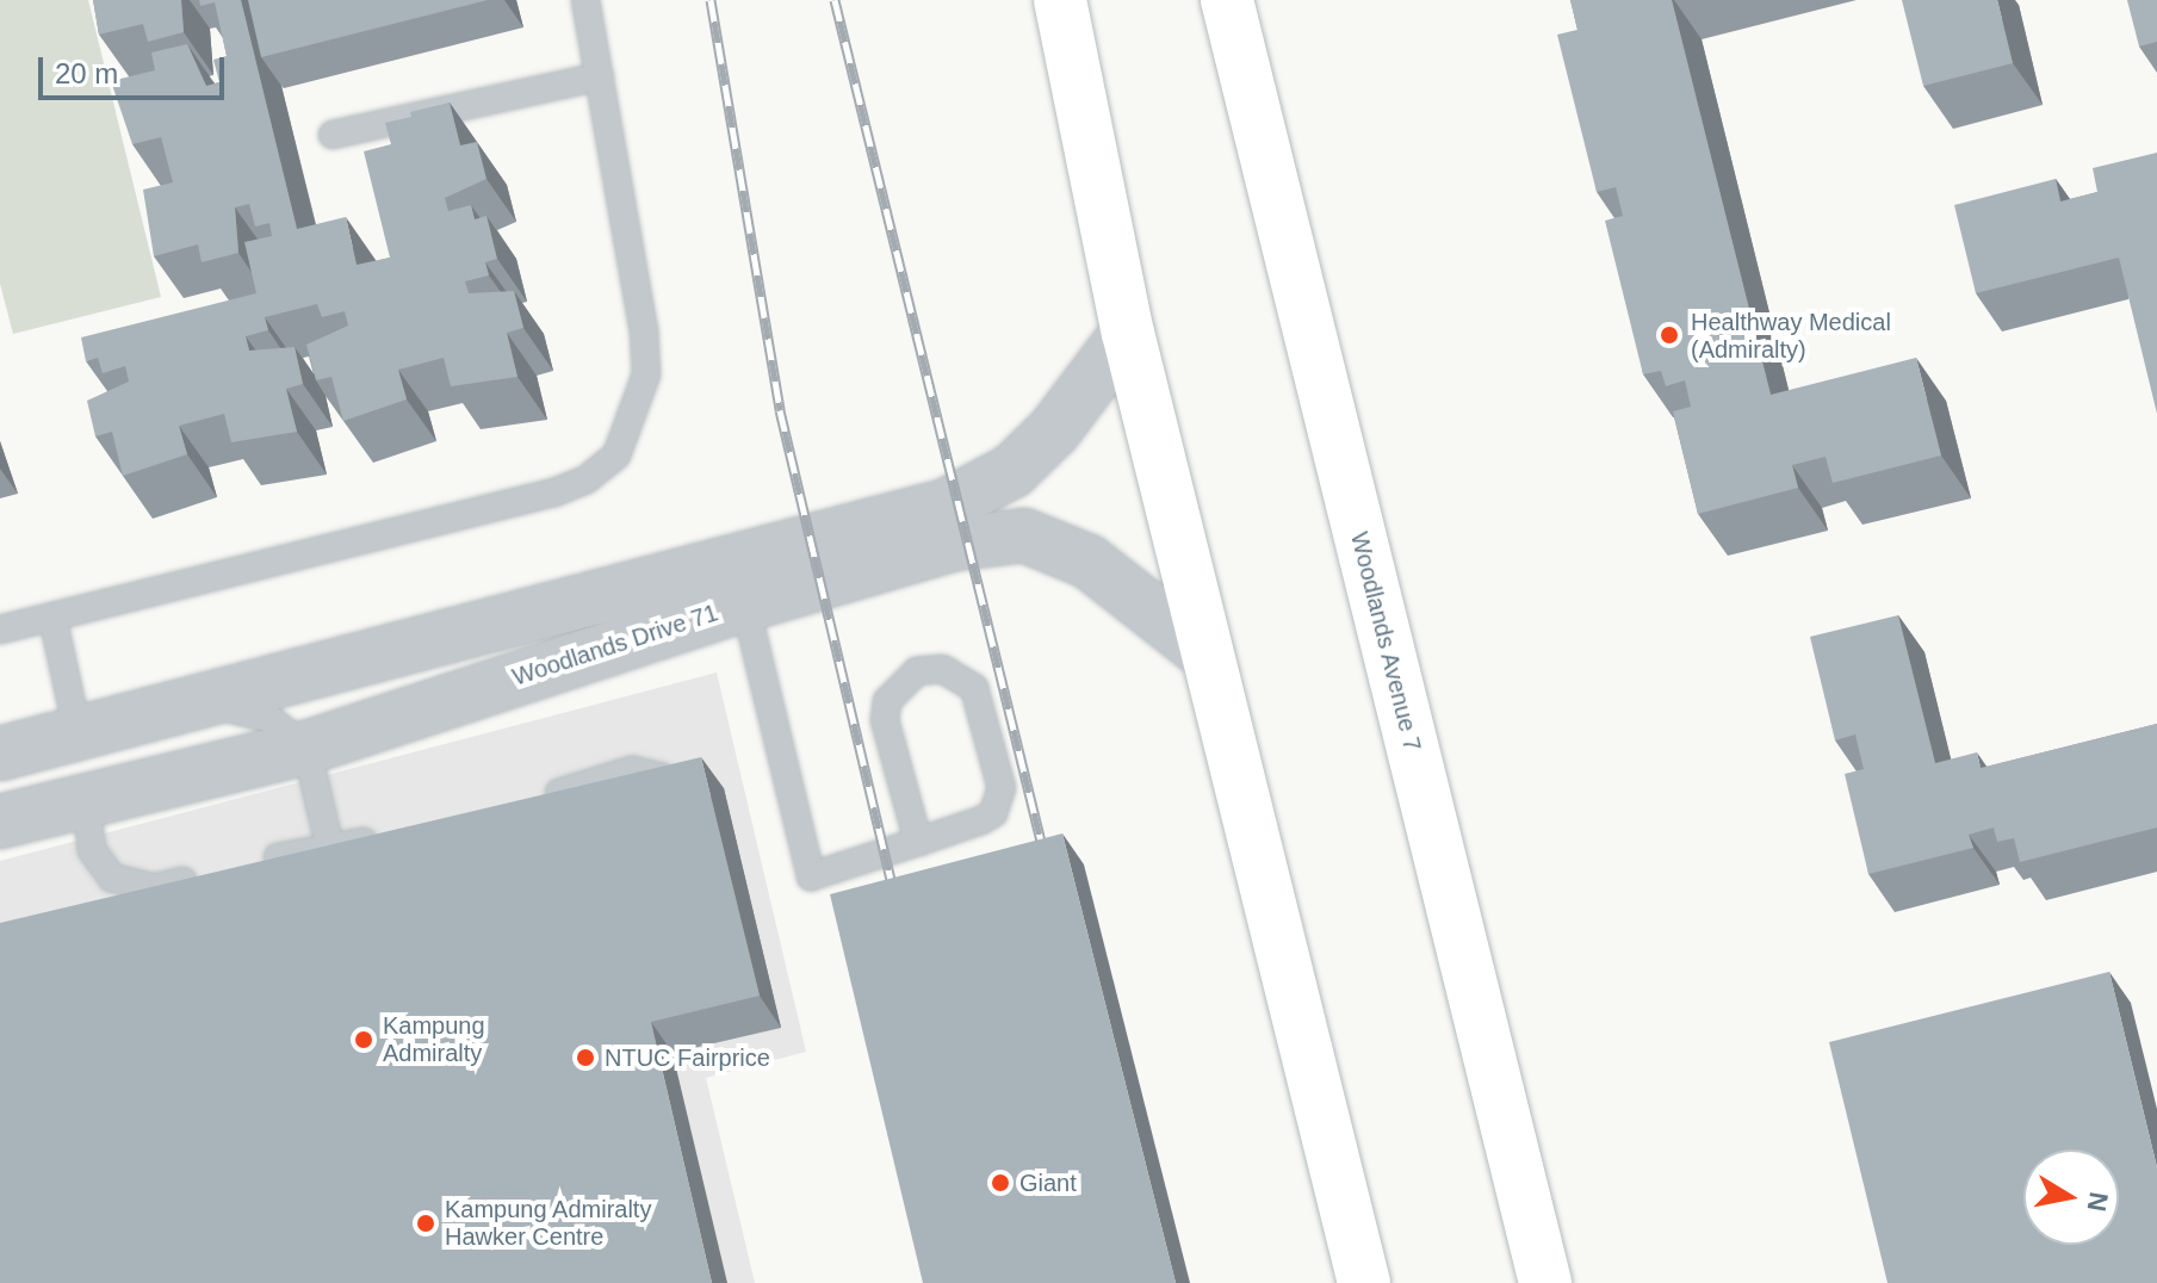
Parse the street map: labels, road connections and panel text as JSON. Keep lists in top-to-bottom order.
{
  "streets": {
    "main road": ["Woodlands Avenue 7"],
    "street": ["Woodlands Drive 71"]
  },
  "places": [
    "Healthway Medical (Admiralty)",
    "Kampung Admiralty",
    "NTUC Fairprice",
    "Giant",
    "Kampung Admiralty Hawker Centre"
  ],
  "scale_bar": "20 m",
  "north": "right"
}
